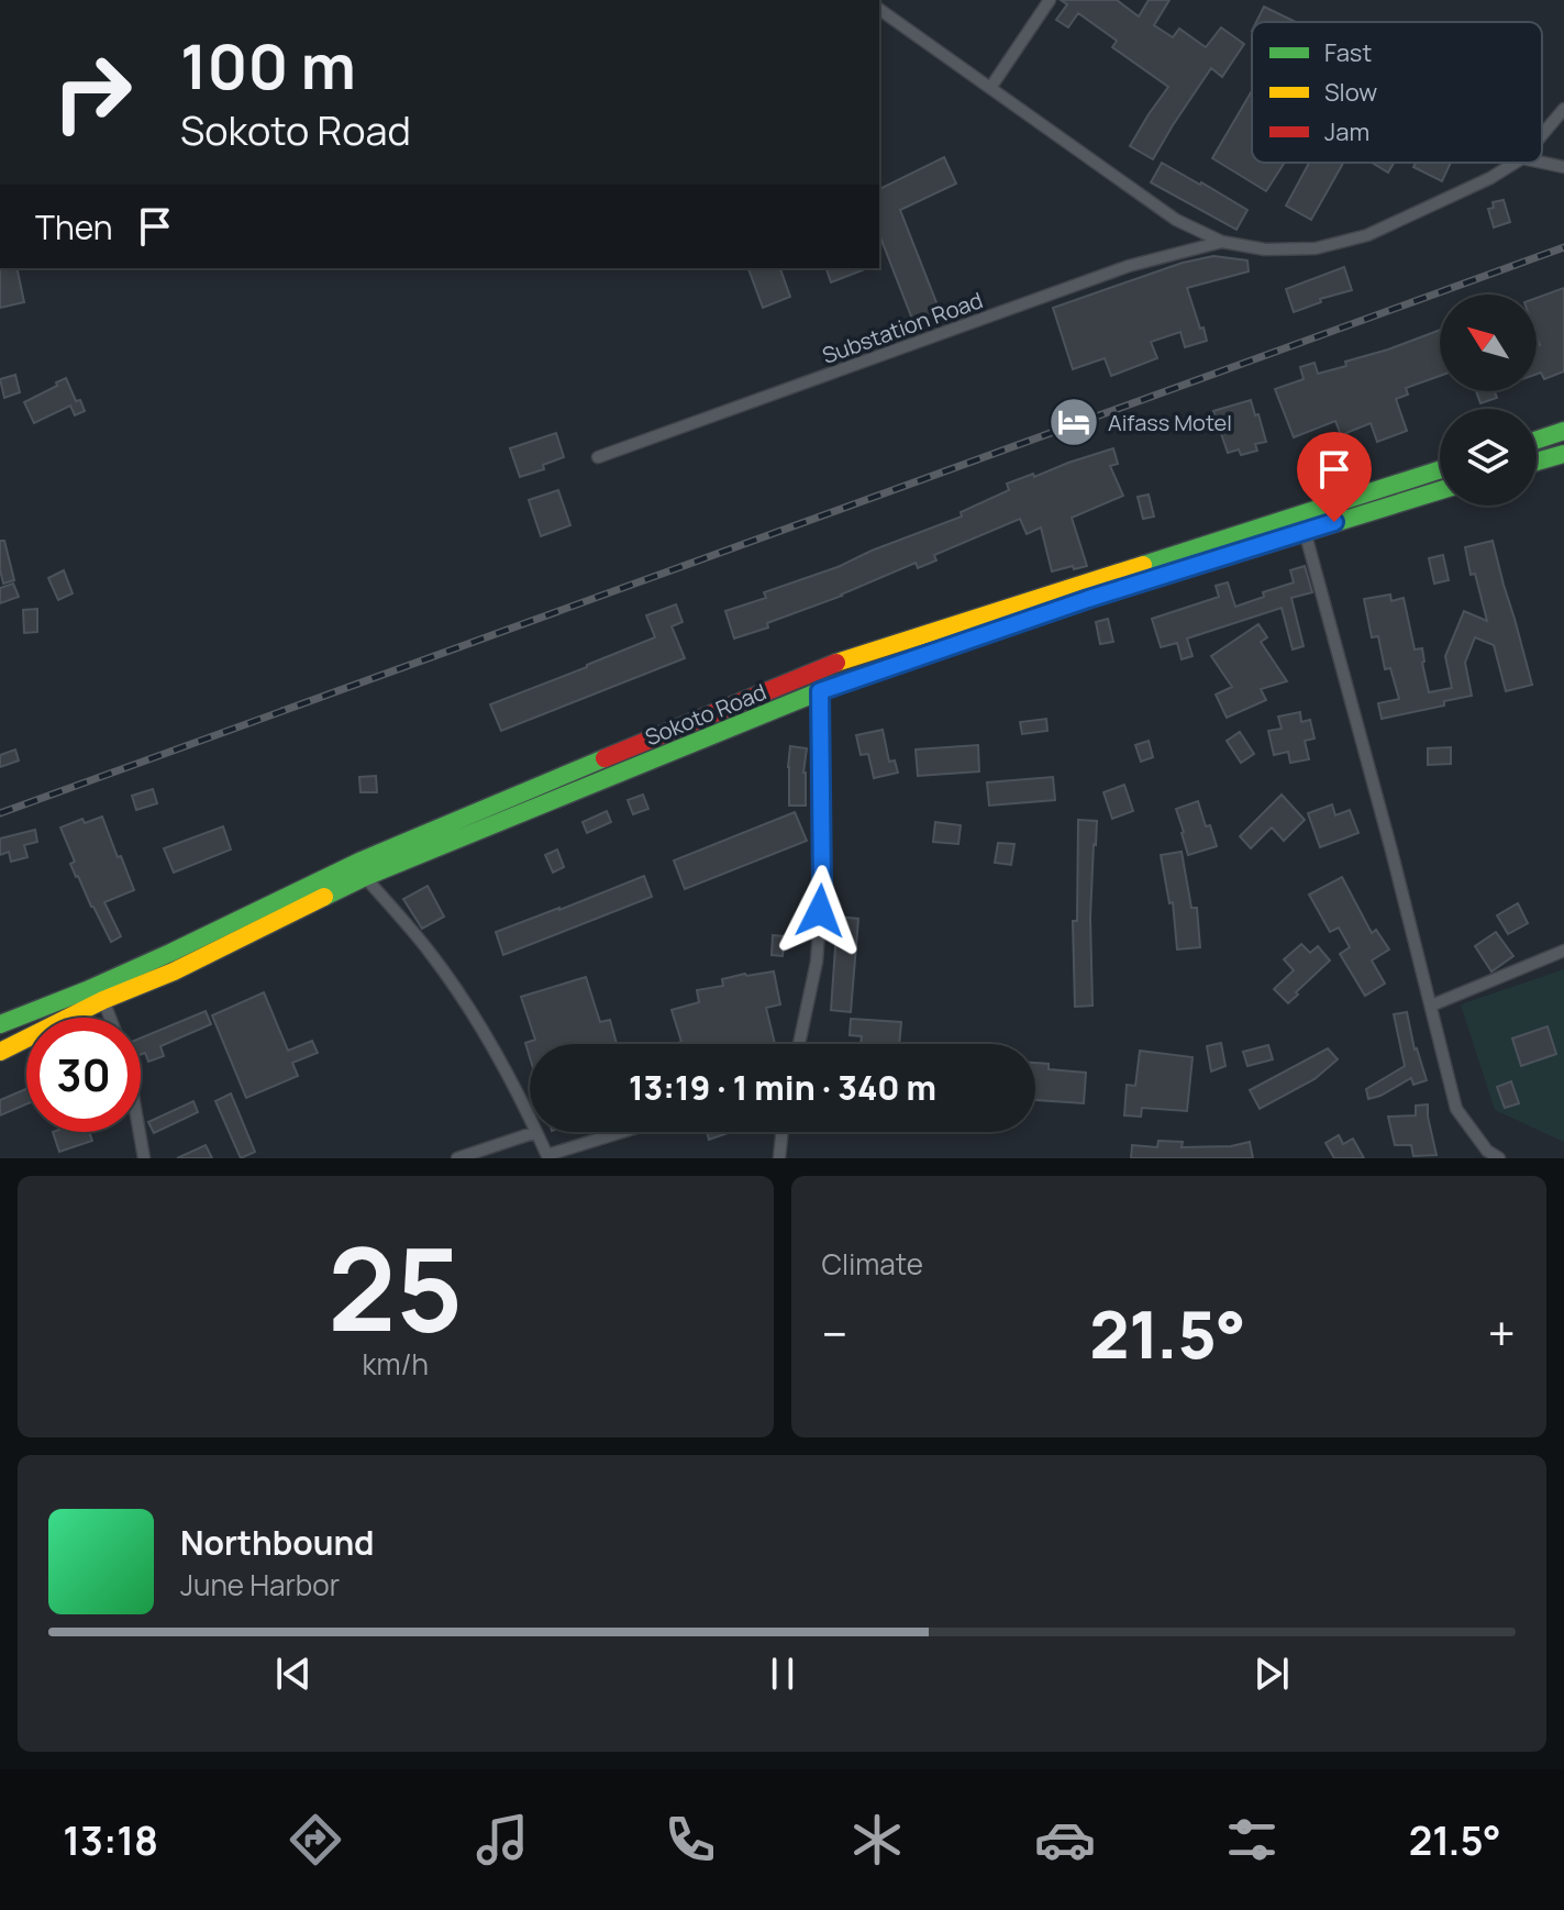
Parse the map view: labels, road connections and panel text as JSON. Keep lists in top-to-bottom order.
{
  "streets": {
    "main road": ["Sokoto Road"],
    "street": ["Substation Road"]
  },
  "places": {
    "hotel": ["Aifass Motel"]
  },
  "legend": ["Fast", "Slow", "Jam"],
  "north": "top left",
  "page": {
    "turn": ["100 m", "Sokoto Road"],
    "then": "Then",
    "limit": "30",
    "trip": "13:19 · 1 min · 340 m",
    "tile": [
      ["25", "km/h"],
      "Climate"
    ],
    "heat": ["−", "21.5°", "+"],
    "song": ["Northbound", "June Harbor"],
    "tabs": ["13:18", "21.5°"]
  }
}
